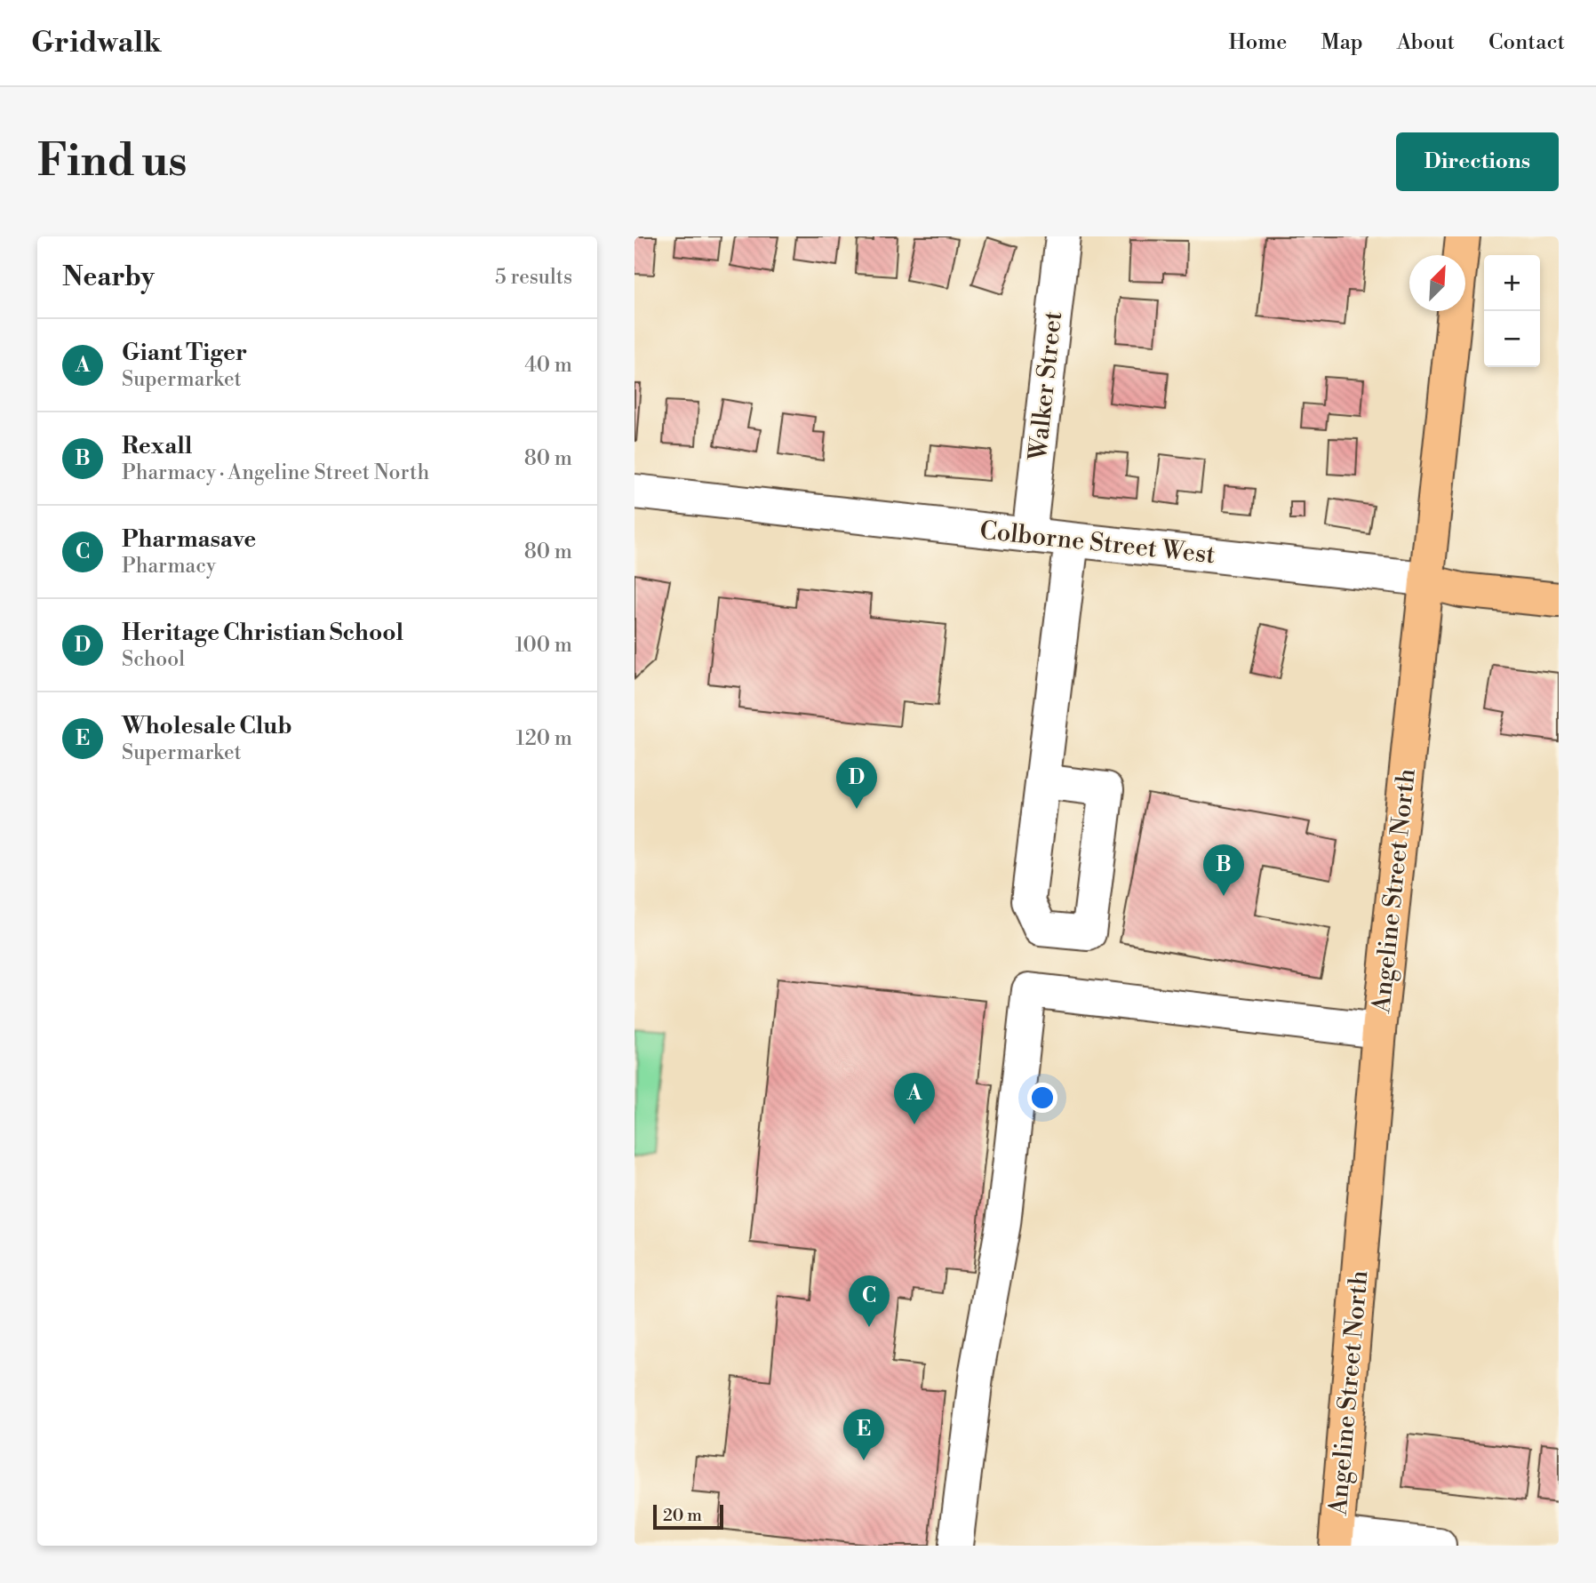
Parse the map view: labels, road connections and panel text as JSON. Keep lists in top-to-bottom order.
{
  "streets": {
    "main road": ["Colborne Street West", "Angeline Street North"],
    "street": ["Walker Street"]
  },
  "crossings": [
    ["Walker Street", "Colborne Street West"],
    ["Colborne Street West", "Angeline Street North"]
  ],
  "scale_bar": "20 m",
  "north": "top right",
  "page": {
    "header": "Gridwalk",
    "nav": [
      "Home",
      "Map",
      "About",
      "Contact"
    ],
    "buttons": "Directions",
    "title": "Find us",
    "heading": ["Nearby", "5 results"],
    "map_buttons": ["+", "−"],
    "list": [
      {
        "mark": "A",
        "name": "Giant Tiger",
        "note": "Supermarket",
        "value": "40 m"
      },
      {
        "mark": "B",
        "name": "Rexall",
        "note": "Pharmacy · Angeline Street North",
        "value": "80 m"
      },
      {
        "mark": "C",
        "name": "Pharmasave",
        "note": "Pharmacy",
        "value": "80 m"
      },
      {
        "mark": "D",
        "name": "Heritage Christian School",
        "note": "School",
        "value": "100 m"
      },
      {
        "mark": "E",
        "name": "Wholesale Club",
        "note": "Supermarket",
        "value": "120 m"
      }
    ],
    "pins": [
      "D",
      "B",
      "A",
      "C",
      "E"
    ],
    "scale": "20 m"
  }
}
